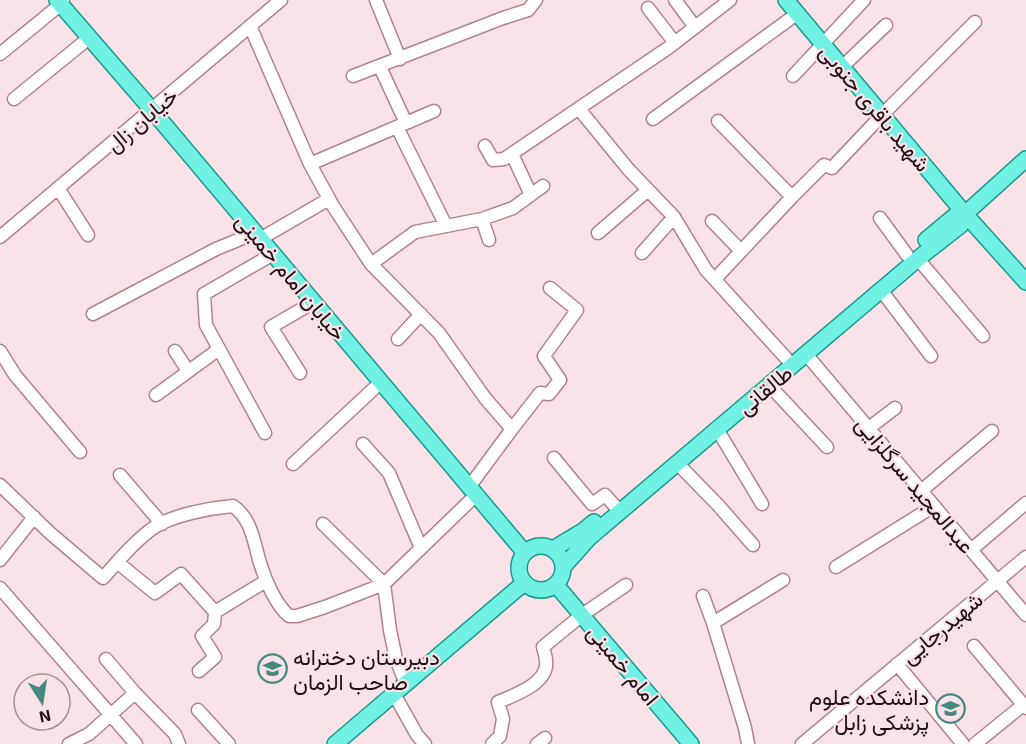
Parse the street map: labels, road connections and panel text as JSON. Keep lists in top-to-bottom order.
{
  "streets": {
    "main road": [
      "شهید باقری جنوبی",
      "خیابان امام خمینی",
      "طالقانی",
      "امام خمینی"
    ],
    "street": ["خیابان زال", "عبدالمجید سرگلزایی", "شهیدرجایی"]
  },
  "crossings": [
    ["شهید باقری جنوبی", "طالقانی"],
    ["خیابان زال", "خیابان امام خمینی"],
    ["خیابان امام خمینی", "طالقانی"],
    ["خیابان امام خمینی", "امام خمینی"],
    ["طالقانی", "عبدالمجید سرگلزایی"],
    ["طالقانی", "امام خمینی"],
    ["عبدالمجید سرگلزایی", "شهیدرجایی"]
  ],
  "places": {
    "school or university": ["دبیرستان دخترانه صاحب الزمان", "دانشکده علوم پزشکی زابل"]
  },
  "north": "bottom"
}
